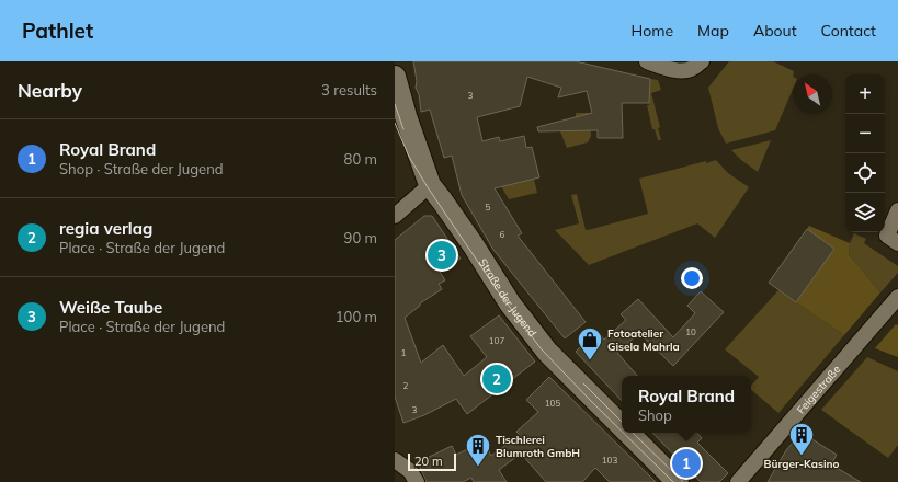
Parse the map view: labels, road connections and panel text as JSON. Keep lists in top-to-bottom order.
{
  "streets": {
    "main road": ["Straße der Jugend"],
    "street": ["Feigestraße"]
  },
  "places": {
    "shop": ["Fotoatelier Gisela Mahrla"],
    "building": ["Bürger-Kasino", "Tischlerei Blumroth GmbH"]
  },
  "house_numbers": [
    "3",
    "5",
    "6",
    "10",
    "107",
    "1",
    "2",
    "105",
    "3",
    "103"
  ],
  "scale_bar": "20 m",
  "north": "top left",
  "page": {
    "header": "Pathlet",
    "nav": [
      "Home",
      "Map",
      "About",
      "Contact"
    ],
    "heading": ["Nearby", "3 results"],
    "map_buttons": ["+", "−"],
    "list": [
      {
        "mark": "1",
        "name": "Royal Brand",
        "note": "Shop · Straße der Jugend",
        "value": "80 m"
      },
      {
        "mark": "2",
        "name": "regia verlag",
        "note": "Place · Straße der Jugend",
        "value": "90 m"
      },
      {
        "mark": "3",
        "name": "Weiße Taube",
        "note": "Place · Straße der Jugend",
        "value": "100 m"
      }
    ],
    "pins": ["3", "2", "1"],
    "popup": ["Royal Brand", "Shop"],
    "scale": "20 m"
  }
}
